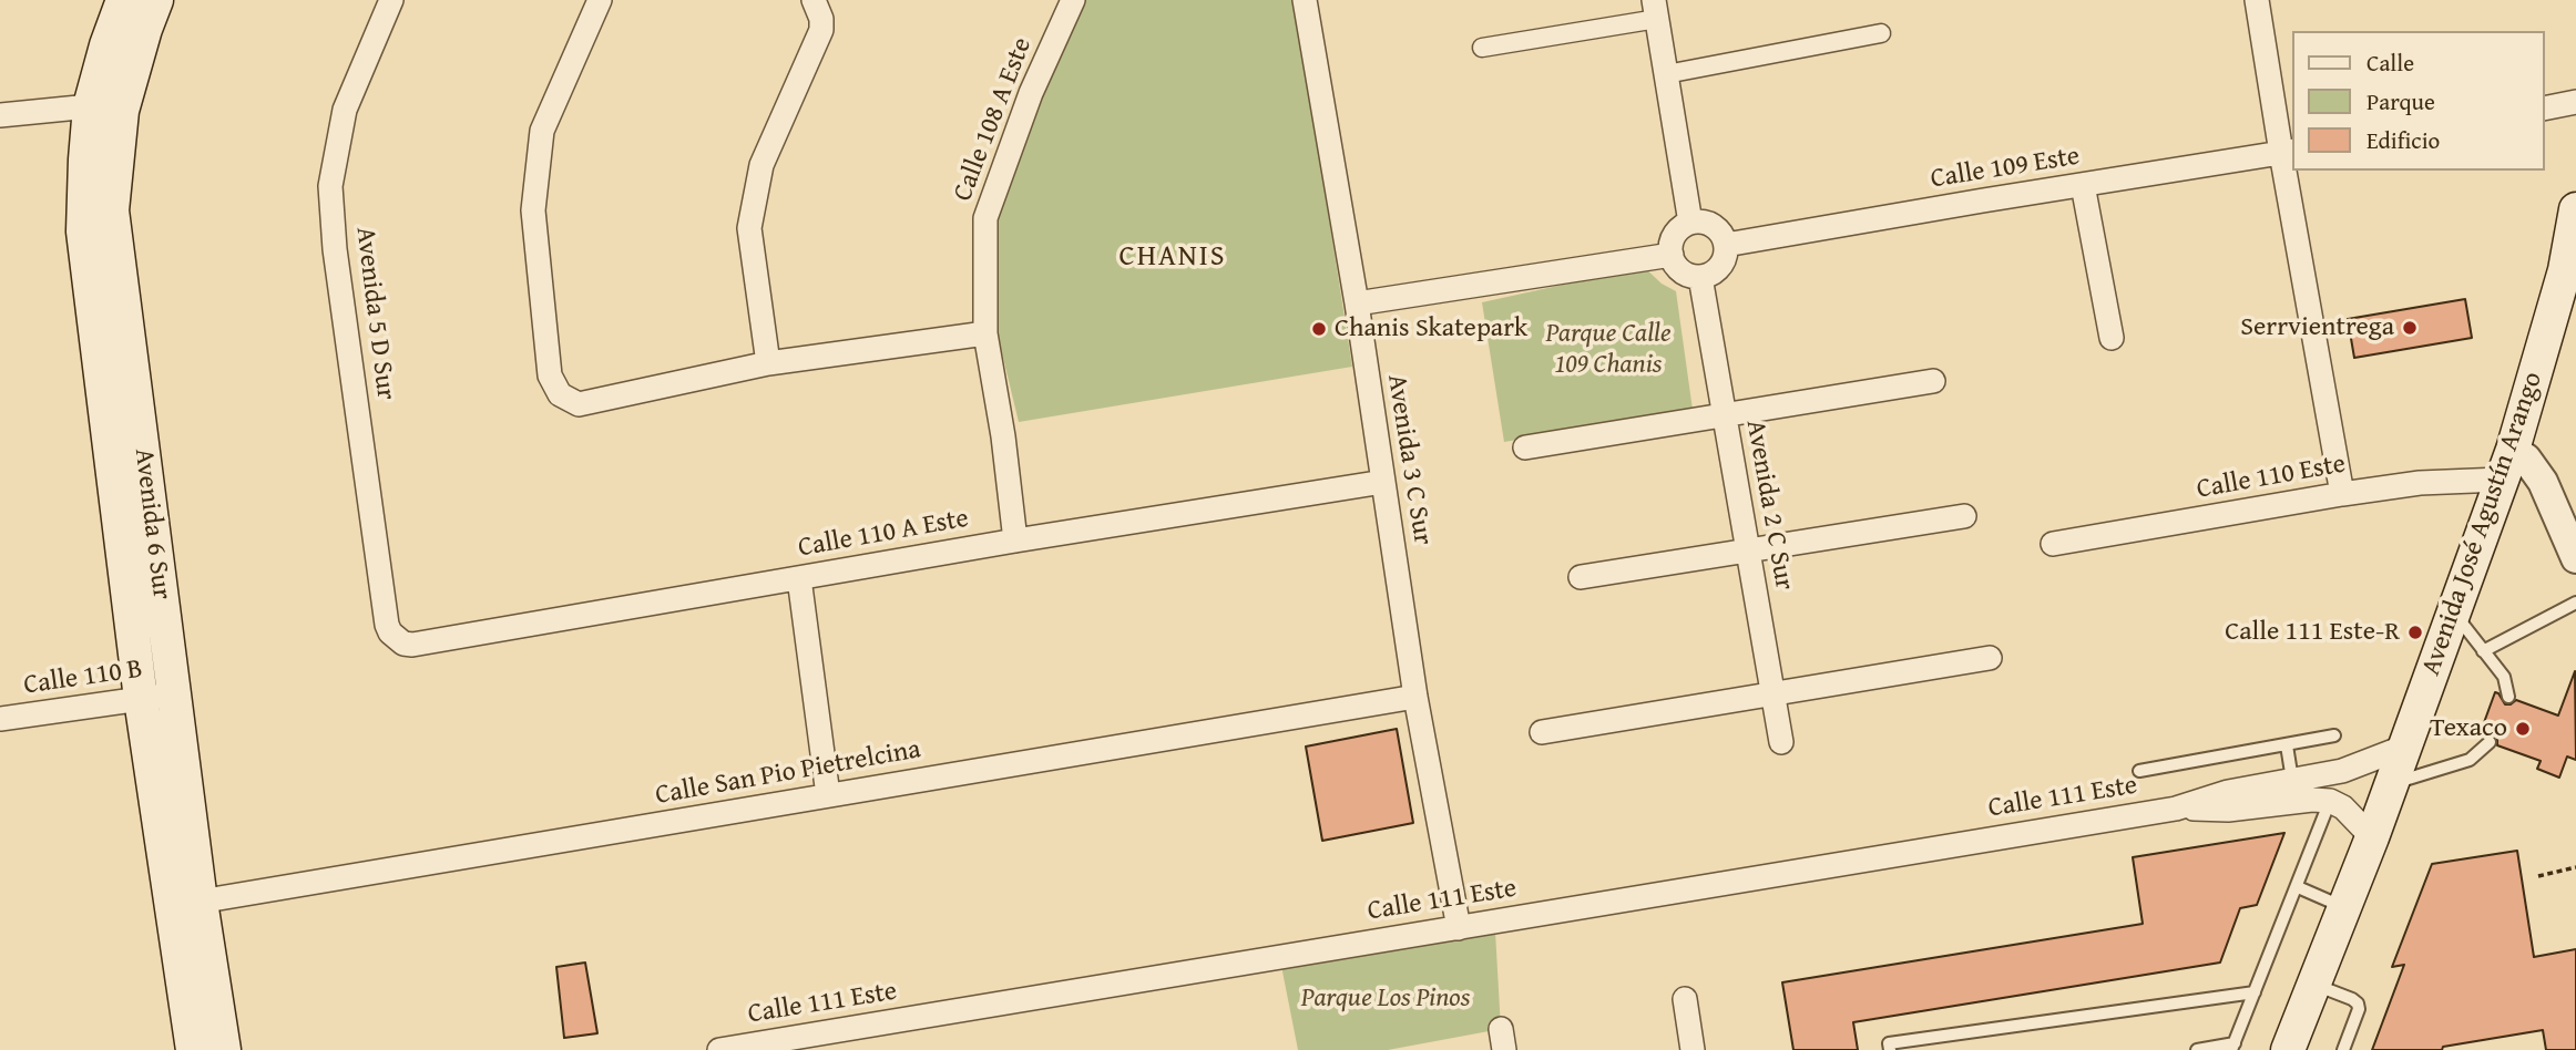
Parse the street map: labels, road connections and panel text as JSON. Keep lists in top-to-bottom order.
{
  "streets": {
    "main road": ["Avenida 6 Sur", "Avenida José Agustín Arango"],
    "street": [
      "Calle 108 A Este",
      "Calle 109 Este",
      "Avenida 5 D Sur",
      "Avenida 3 C Sur",
      "Calle 110 Este",
      "Avenida 2 C Sur",
      "Calle 110 A Este",
      "Calle 110 B",
      "Calle San Pio Pietrelcina",
      "Calle 111 Este"
    ]
  },
  "crossings": [
    ["Calle 108 A Este", "Calle 110 A Este"],
    ["Calle 109 Este", "Avenida 2 C Sur"],
    ["Avenida 5 D Sur", "Calle 110 A Este"],
    ["Avenida 3 C Sur", "Calle 110 A Este"],
    ["Avenida 3 C Sur", "Calle San Pio Pietrelcina"],
    ["Avenida 3 C Sur", "Calle 111 Este"],
    ["Calle 110 Este", "Avenida José Agustín Arango"],
    ["Avenida 6 Sur", "Calle 110 B"],
    ["Avenida 6 Sur", "Calle San Pio Pietrelcina"],
    ["Avenida José Agustín Arango", "Calle 111 Este"]
  ],
  "districts": ["CHANIS"],
  "parks": ["Parque Calle 109 Chanis", "Parque Los Pinos"],
  "places": [
    "Serrvientrega",
    "Chanis Skatepark",
    "Calle 111 Este-R",
    "Texaco"
  ],
  "legend": ["Calle", "Parque", "Edificio"]
}
